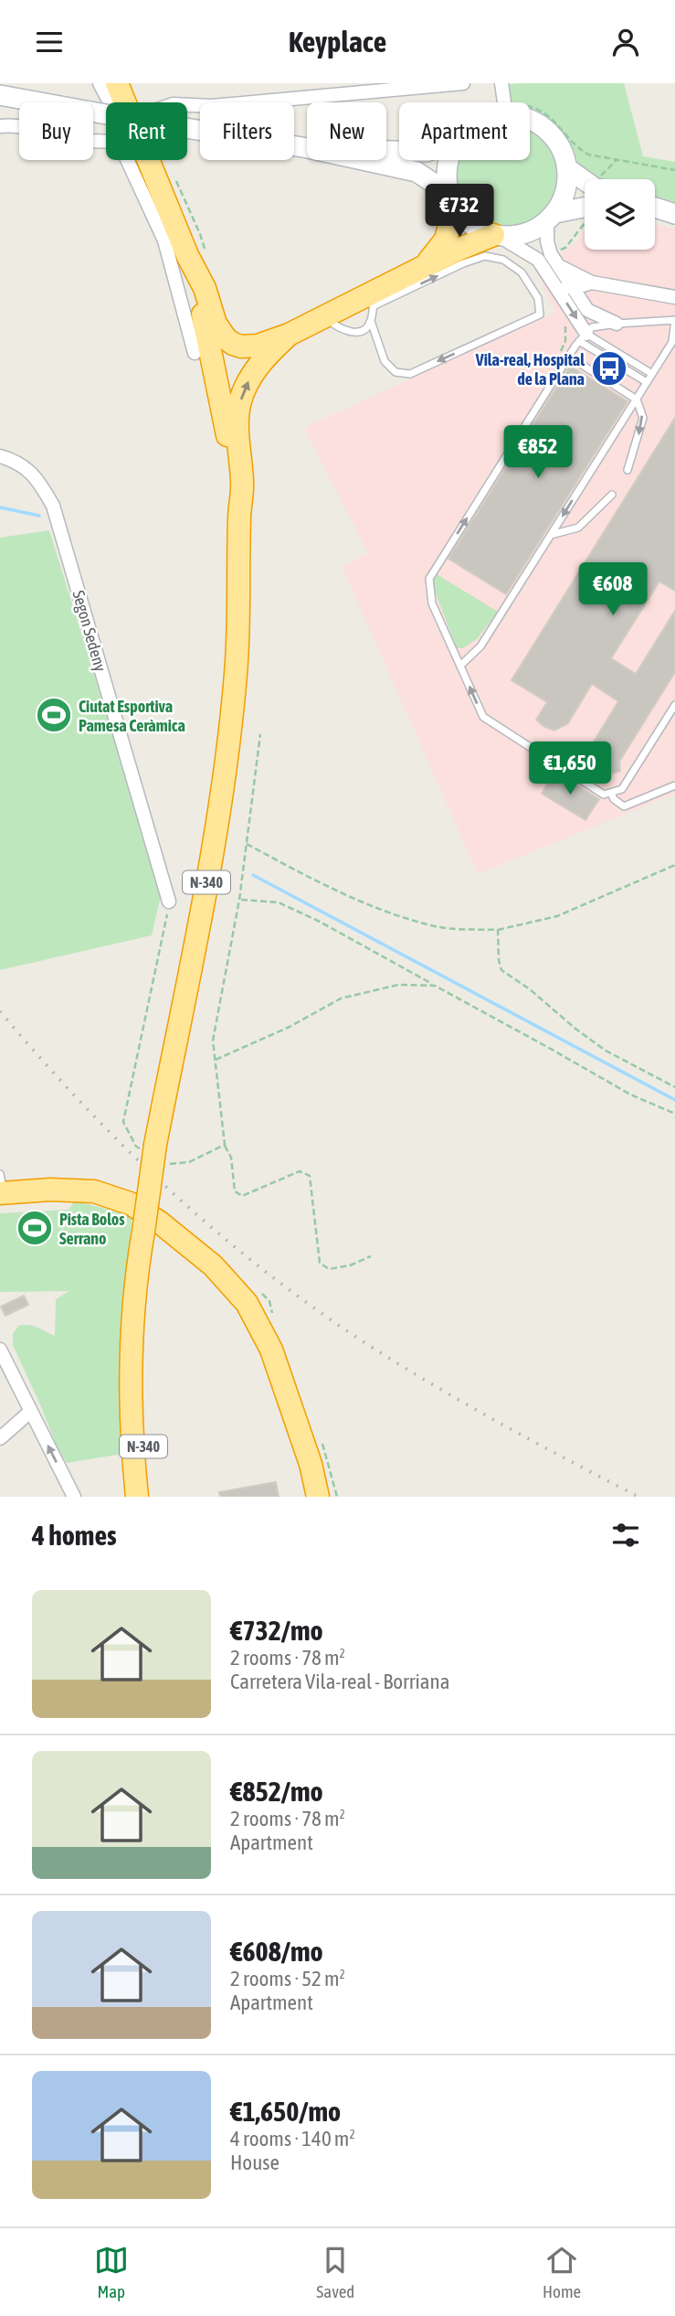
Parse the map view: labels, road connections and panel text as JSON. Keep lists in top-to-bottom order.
{
  "streets": {
    "highway": ["N-340"],
    "street": ["Segon Sedeny"]
  },
  "places": {
    "bus stop": ["Vila-real, Hospital de la Plana"],
    "sports": ["Ciutat Esportiva Pamesa Ceràmica", "Pista Bolos Serrano"]
  },
  "page": {
    "header": "Keyplace",
    "chip": [
      "Buy",
      "Rent",
      "Filters",
      "New",
      "Apartment"
    ],
    "price": [
      "€732",
      "€852",
      "€608",
      "€1,650"
    ],
    "heading": "4 homes",
    "list": [
      {
        "name": "€732/mo",
        "note": "2 rooms · 78 m² · Carretera Vila-real - Borriana"
      },
      {
        "name": "€852/mo",
        "note": "2 rooms · 78 m² · Apartment"
      },
      {
        "name": "€608/mo",
        "note": "2 rooms · 52 m² · Apartment"
      },
      {
        "name": "€1,650/mo",
        "note": "4 rooms · 140 m² · House"
      }
    ],
    "tabs": ["Map", "Saved", "Home"]
  }
}
